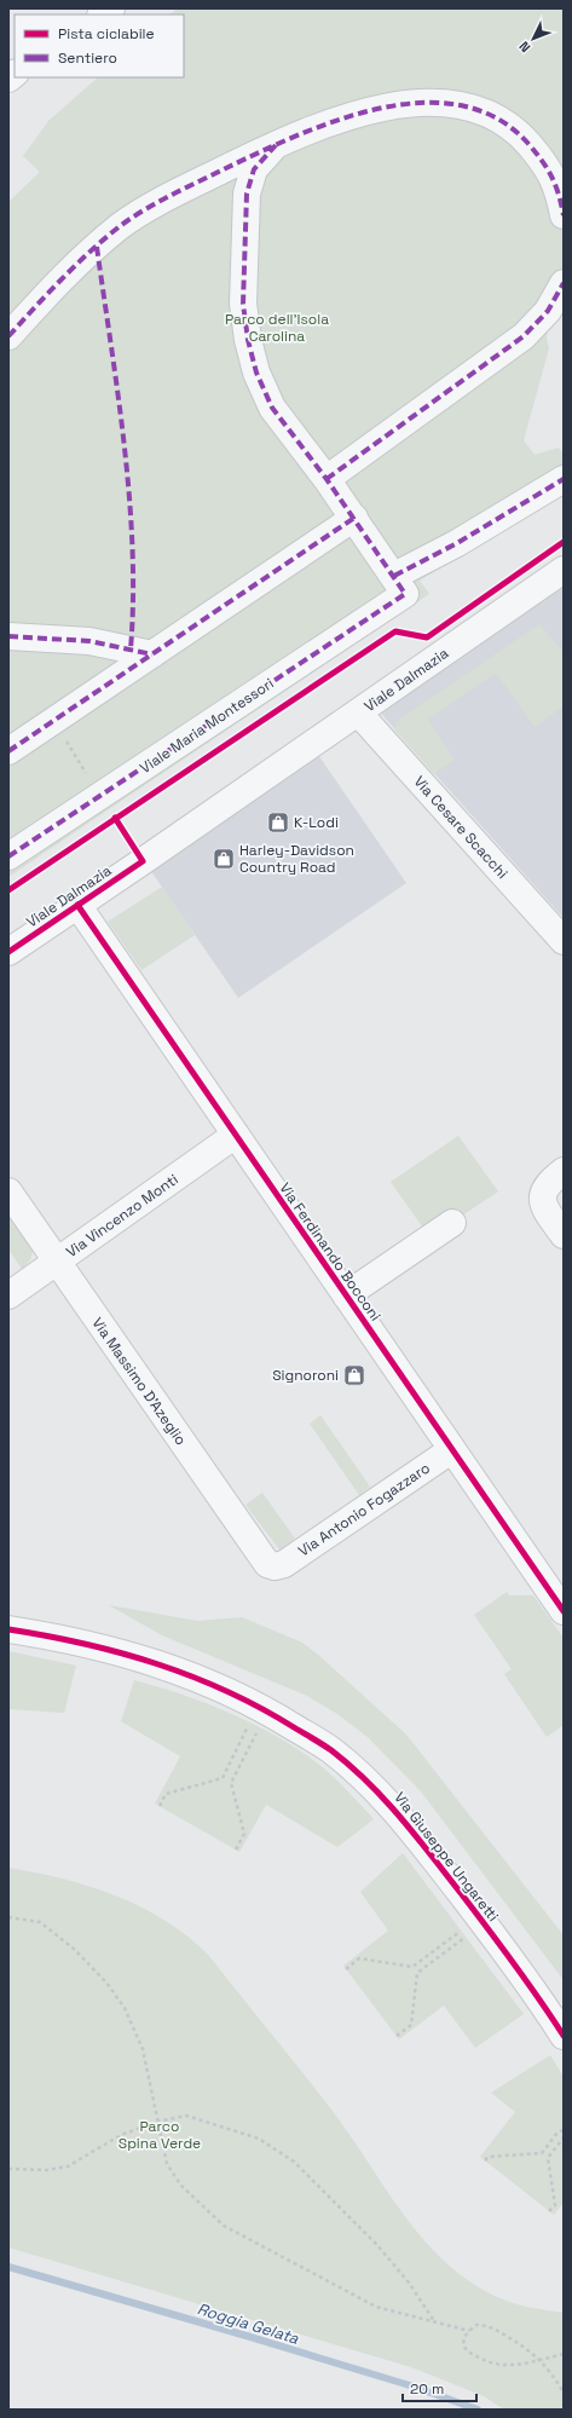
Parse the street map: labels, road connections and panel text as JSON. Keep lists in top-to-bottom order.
{
  "streets": {
    "street": [
      "Viale Dalmazia",
      "Viale Maria Montessori",
      "Via Cesare Scacchi",
      "Via Vincenzo Monti",
      "Via Ferdinando Bocconi",
      "Via Massimo D’Azeglio",
      "Via Antonio Fogazzaro",
      "Via Giuseppe Ungaretti"
    ]
  },
  "crossings": [
    ["Viale Dalmazia", "Via Cesare Scacchi"],
    ["Viale Dalmazia", "Via Ferdinando Bocconi"],
    ["Via Vincenzo Monti", "Via Ferdinando Bocconi"],
    ["Via Vincenzo Monti", "Via Massimo D’Azeglio"],
    ["Via Ferdinando Bocconi", "Via Antonio Fogazzaro"],
    ["Via Massimo D’Azeglio", "Via Antonio Fogazzaro"]
  ],
  "water": ["Roggia Gelata"],
  "parks": ["Parco dell'Isola Carolina", "Parco Spina Verde"],
  "places": {
    "shop": ["K-Lodi", "Harley-Davidson Country Road", "Signoroni"]
  },
  "legend": ["Pista ciclabile", "Sentiero"],
  "scale_bar": "20 m",
  "north": "bottom left"
}
